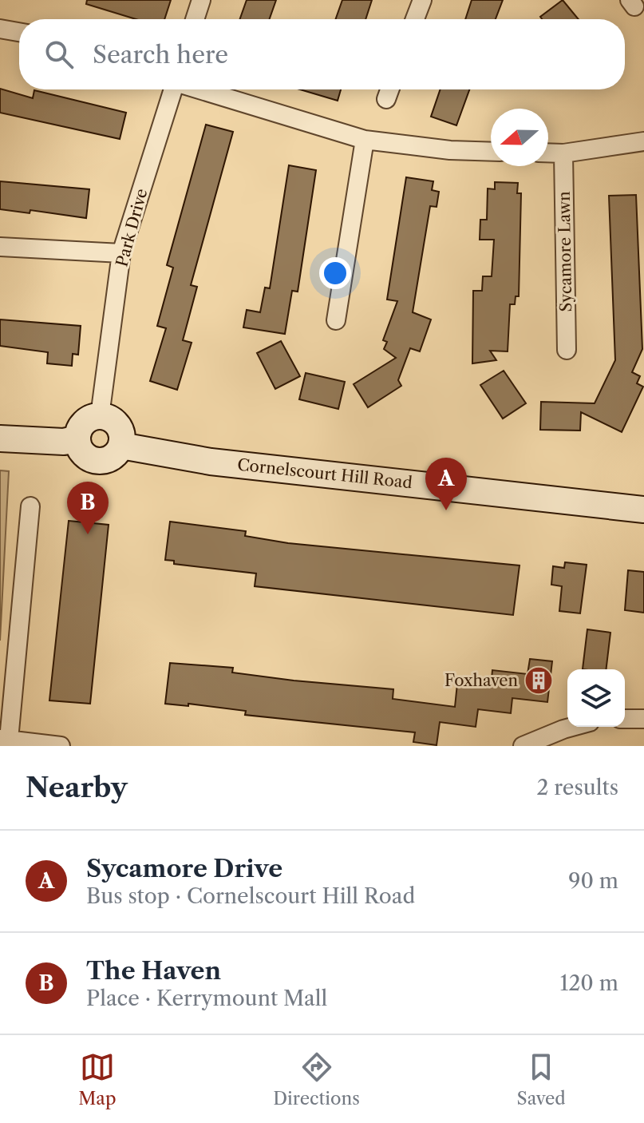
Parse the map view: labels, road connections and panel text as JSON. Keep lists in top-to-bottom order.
{
  "streets": {
    "main road": ["Cornelscourt Hill Road"],
    "street": ["Park Drive", "Sycamore Lawn"]
  },
  "crossings": [
    ["Park Drive", "Cornelscourt Hill Road"]
  ],
  "places": {
    "building": ["Foxhaven"]
  },
  "north": "left",
  "page": {
    "search": "Search here",
    "pins": ["A", "B"],
    "heading": ["Nearby", "2 results"],
    "list": [
      {
        "mark": "A",
        "name": "Sycamore Drive",
        "note": "Bus stop · Cornelscourt Hill Road",
        "value": "90 m"
      },
      {
        "mark": "B",
        "name": "The Haven",
        "note": "Place · Kerrymount Mall",
        "value": "120 m"
      }
    ],
    "nav": ["Map", "Directions", "Saved"]
  }
}
